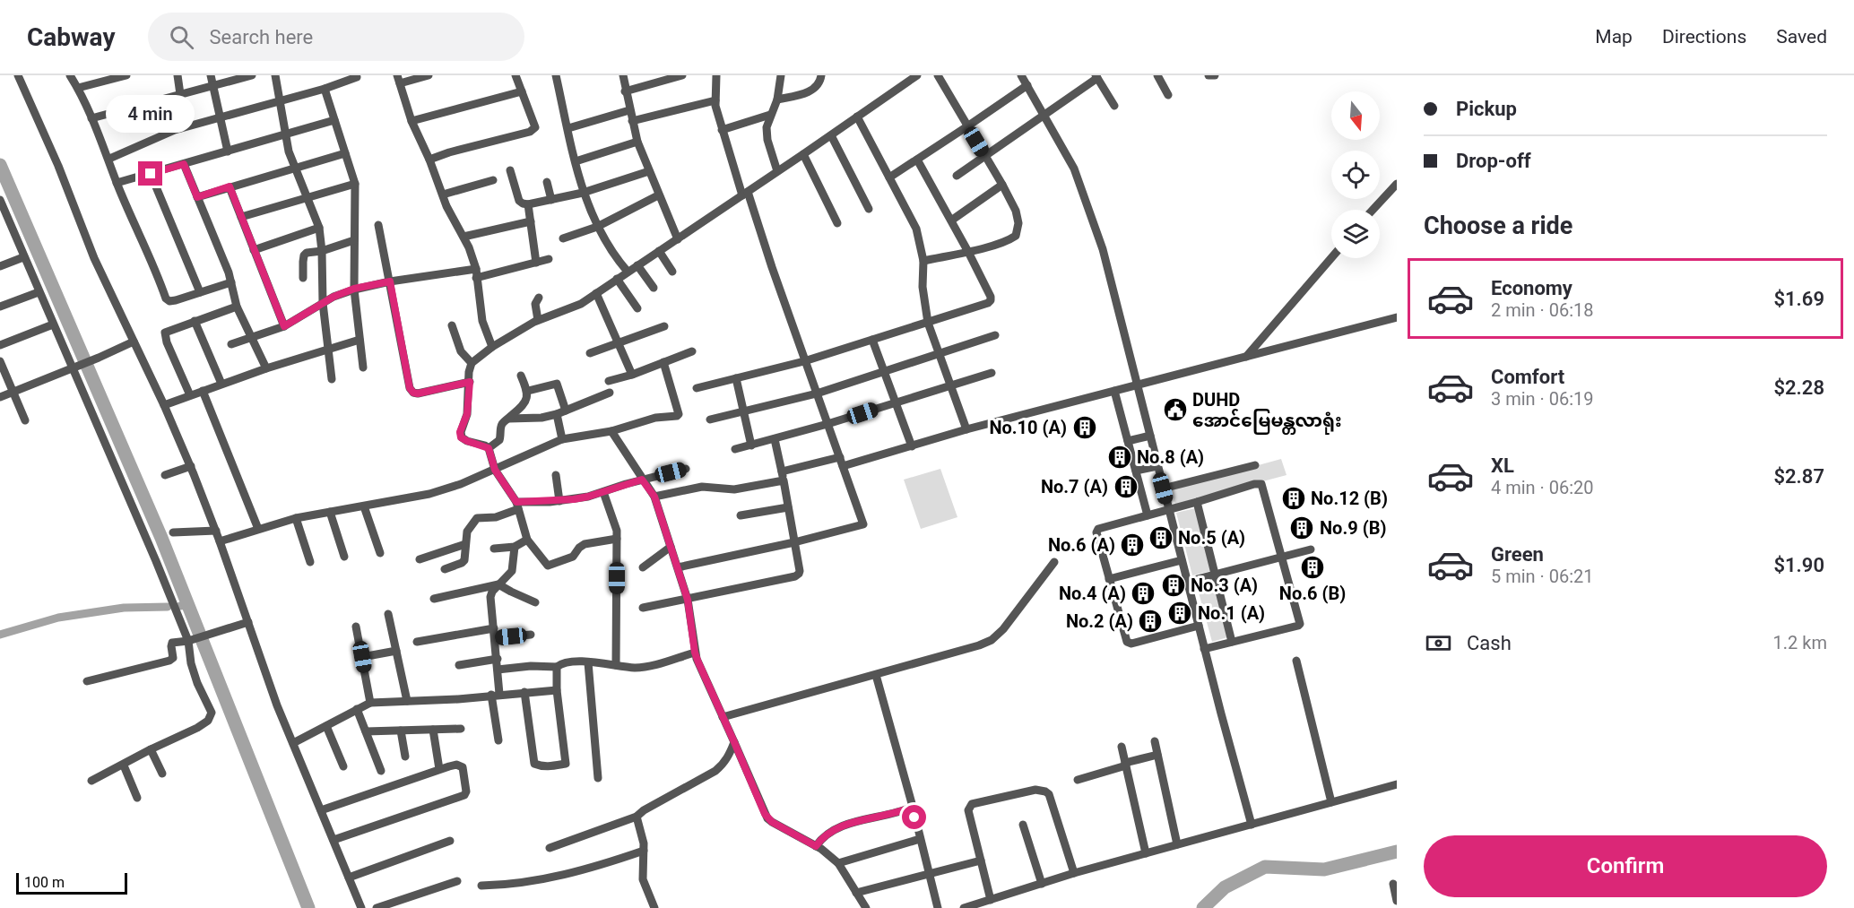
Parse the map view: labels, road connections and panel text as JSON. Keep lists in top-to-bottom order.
{
  "places": {
    "public building": ["DUHD အောင်မြေမန္တလာရုံး"],
    "building": [
      "No.10 (A)",
      "No.8 (A)",
      "No.7 (A)",
      "No.12 (B)",
      "No.9 (B)",
      "No.5 (A)",
      "No.6 (A)",
      "No.6 (B)",
      "No.3 (A)",
      "No.4 (A)",
      "No.1 (A)",
      "No.2 (A)"
    ]
  },
  "scale_bar": "100 m",
  "north": "bottom",
  "page": {
    "header": "Cabway",
    "search": "Search here",
    "nav": ["Map", "Directions", "Saved"],
    "banner": ["Pickup", "Drop-off"],
    "bubble": "4 min",
    "heading": "Choose a ride",
    "list": [
      {
        "name": "Economy",
        "note": "2 min · 06:18",
        "value": "$1.69"
      },
      {
        "name": "Comfort",
        "note": "3 min · 06:19",
        "value": "$2.28"
      },
      {
        "name": "XL",
        "note": "4 min · 06:20",
        "value": "$2.87"
      },
      {
        "name": "Green",
        "note": "5 min · 06:21",
        "value": "$1.90"
      }
    ],
    "pay": ["Cash", "1.2 km"],
    "buttons": "Confirm",
    "scale": "100 m"
  }
}
